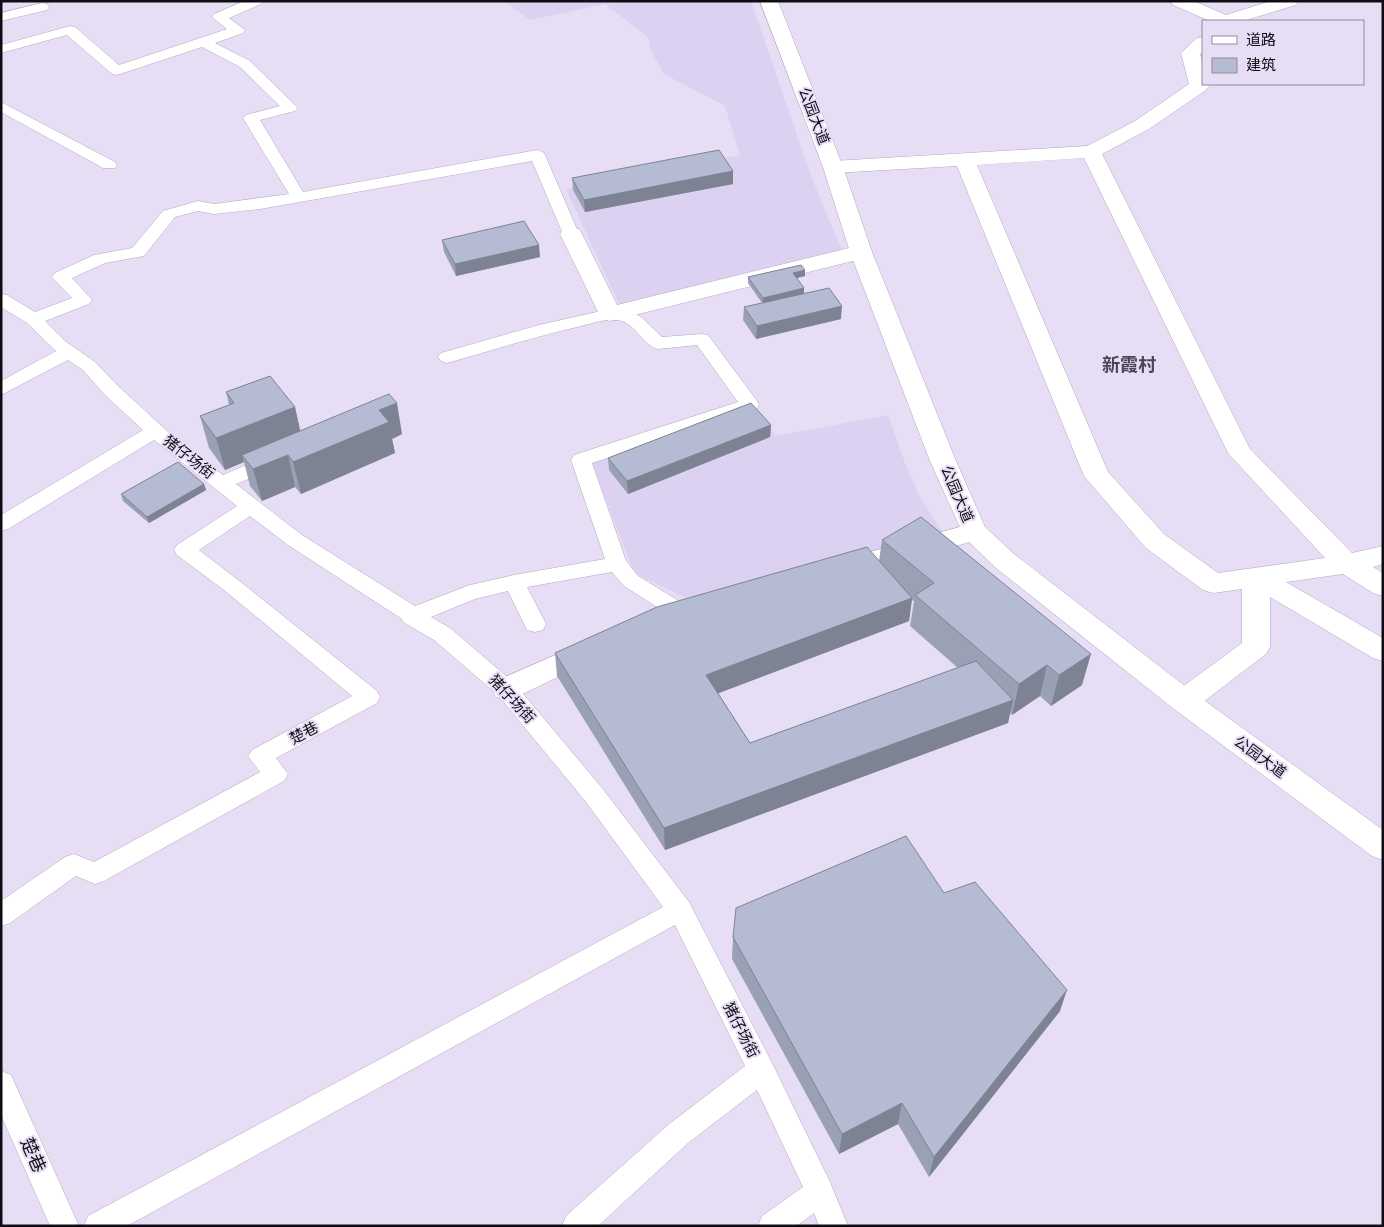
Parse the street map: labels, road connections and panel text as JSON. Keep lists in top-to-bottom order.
{
  "streets": {
    "street": ["公园大道"],
    "lane": ["猪仔场街", "楚巷"]
  },
  "crossings": [
    ["猪仔场街", "楚巷"]
  ],
  "districts": ["新霞村"],
  "legend": ["道路", "建筑"]
}
